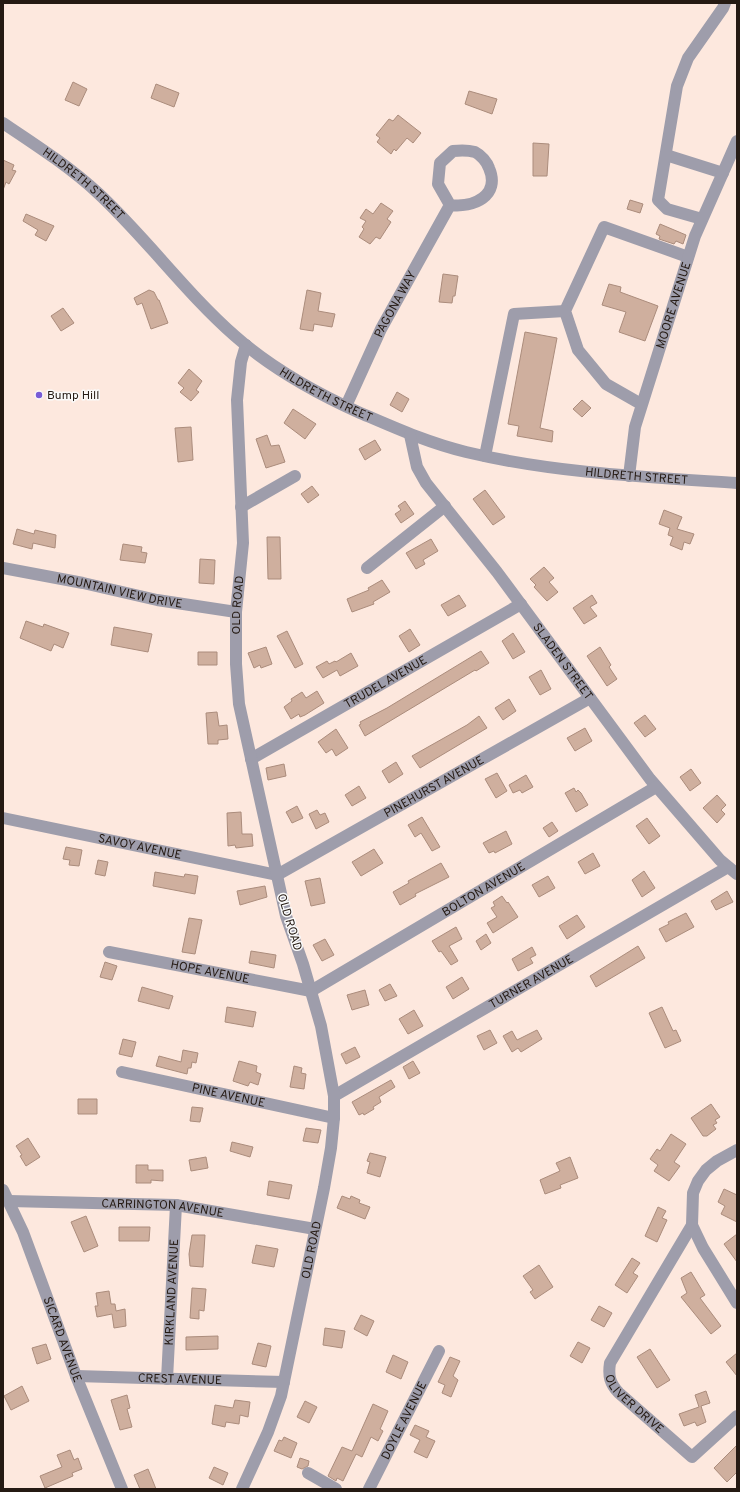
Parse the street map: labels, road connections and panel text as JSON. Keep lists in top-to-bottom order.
{
  "streets": {
    "street": [
      "HILDRETH STREET",
      "PAGONA WAY",
      "MOORE AVENUE",
      "MOUNTAIN VIEW DRIVE",
      "OLD ROAD",
      "SLADEN STREET",
      "TRUDEL AVENUE",
      "PINEHURST AVENUE",
      "SAVOY AVENUE",
      "BOLTON AVENUE",
      "HOPE AVENUE",
      "TURNER AVENUE",
      "PINE AVENUE",
      "CARRINGTON AVENUE",
      "KIRKLAND AVENUE",
      "SICARD AVENUE",
      "CREST AVENUE",
      "OLIVER DRIVE",
      "DOYLE AVENUE"
    ]
  },
  "crossings": [
    ["HILDRETH STREET", "PAGONA WAY"],
    ["HILDRETH STREET", "MOORE AVENUE"],
    ["HILDRETH STREET", "OLD ROAD"],
    ["HILDRETH STREET", "SLADEN STREET"],
    ["MOUNTAIN VIEW DRIVE", "OLD ROAD"],
    ["OLD ROAD", "TRUDEL AVENUE"],
    ["OLD ROAD", "PINEHURST AVENUE"],
    ["OLD ROAD", "SAVOY AVENUE"],
    ["OLD ROAD", "BOLTON AVENUE"],
    ["OLD ROAD", "HOPE AVENUE"],
    ["OLD ROAD", "TURNER AVENUE"],
    ["OLD ROAD", "PINE AVENUE"],
    ["OLD ROAD", "CARRINGTON AVENUE"],
    ["OLD ROAD", "CREST AVENUE"],
    ["SLADEN STREET", "TRUDEL AVENUE"],
    ["SLADEN STREET", "PINEHURST AVENUE"],
    ["SLADEN STREET", "BOLTON AVENUE"],
    ["SLADEN STREET", "TURNER AVENUE"],
    ["PINEHURST AVENUE", "SAVOY AVENUE"],
    ["BOLTON AVENUE", "HOPE AVENUE"],
    ["CARRINGTON AVENUE", "KIRKLAND AVENUE"],
    ["CARRINGTON AVENUE", "SICARD AVENUE"],
    ["KIRKLAND AVENUE", "CREST AVENUE"],
    ["SICARD AVENUE", "CREST AVENUE"]
  ],
  "places": ["Bump Hill"]
}
